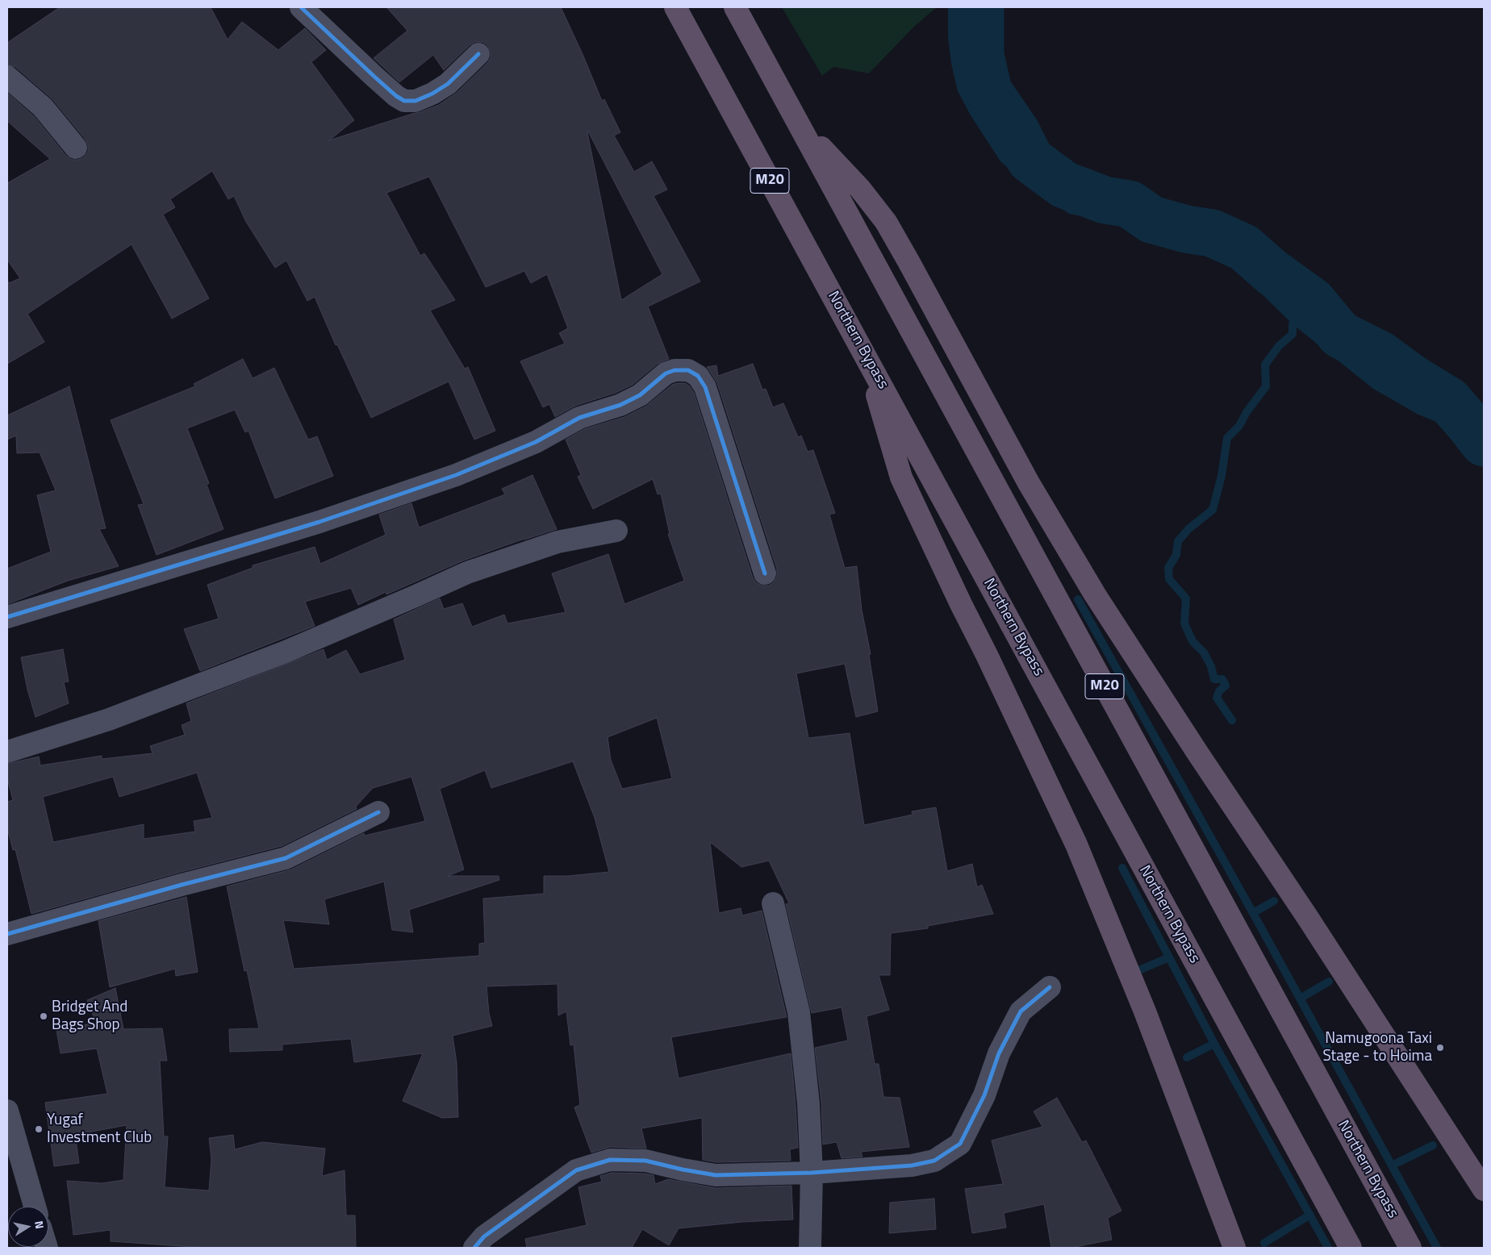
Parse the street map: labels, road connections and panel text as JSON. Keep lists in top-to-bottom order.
{
  "streets": {
    "highway": ["M20", "Northern Bypass"]
  },
  "places": ["Bridget And Bags Shop", "Namugoona Taxi Stage - to Hoima", "Yugaf Investment Club"],
  "north": "right"
}
